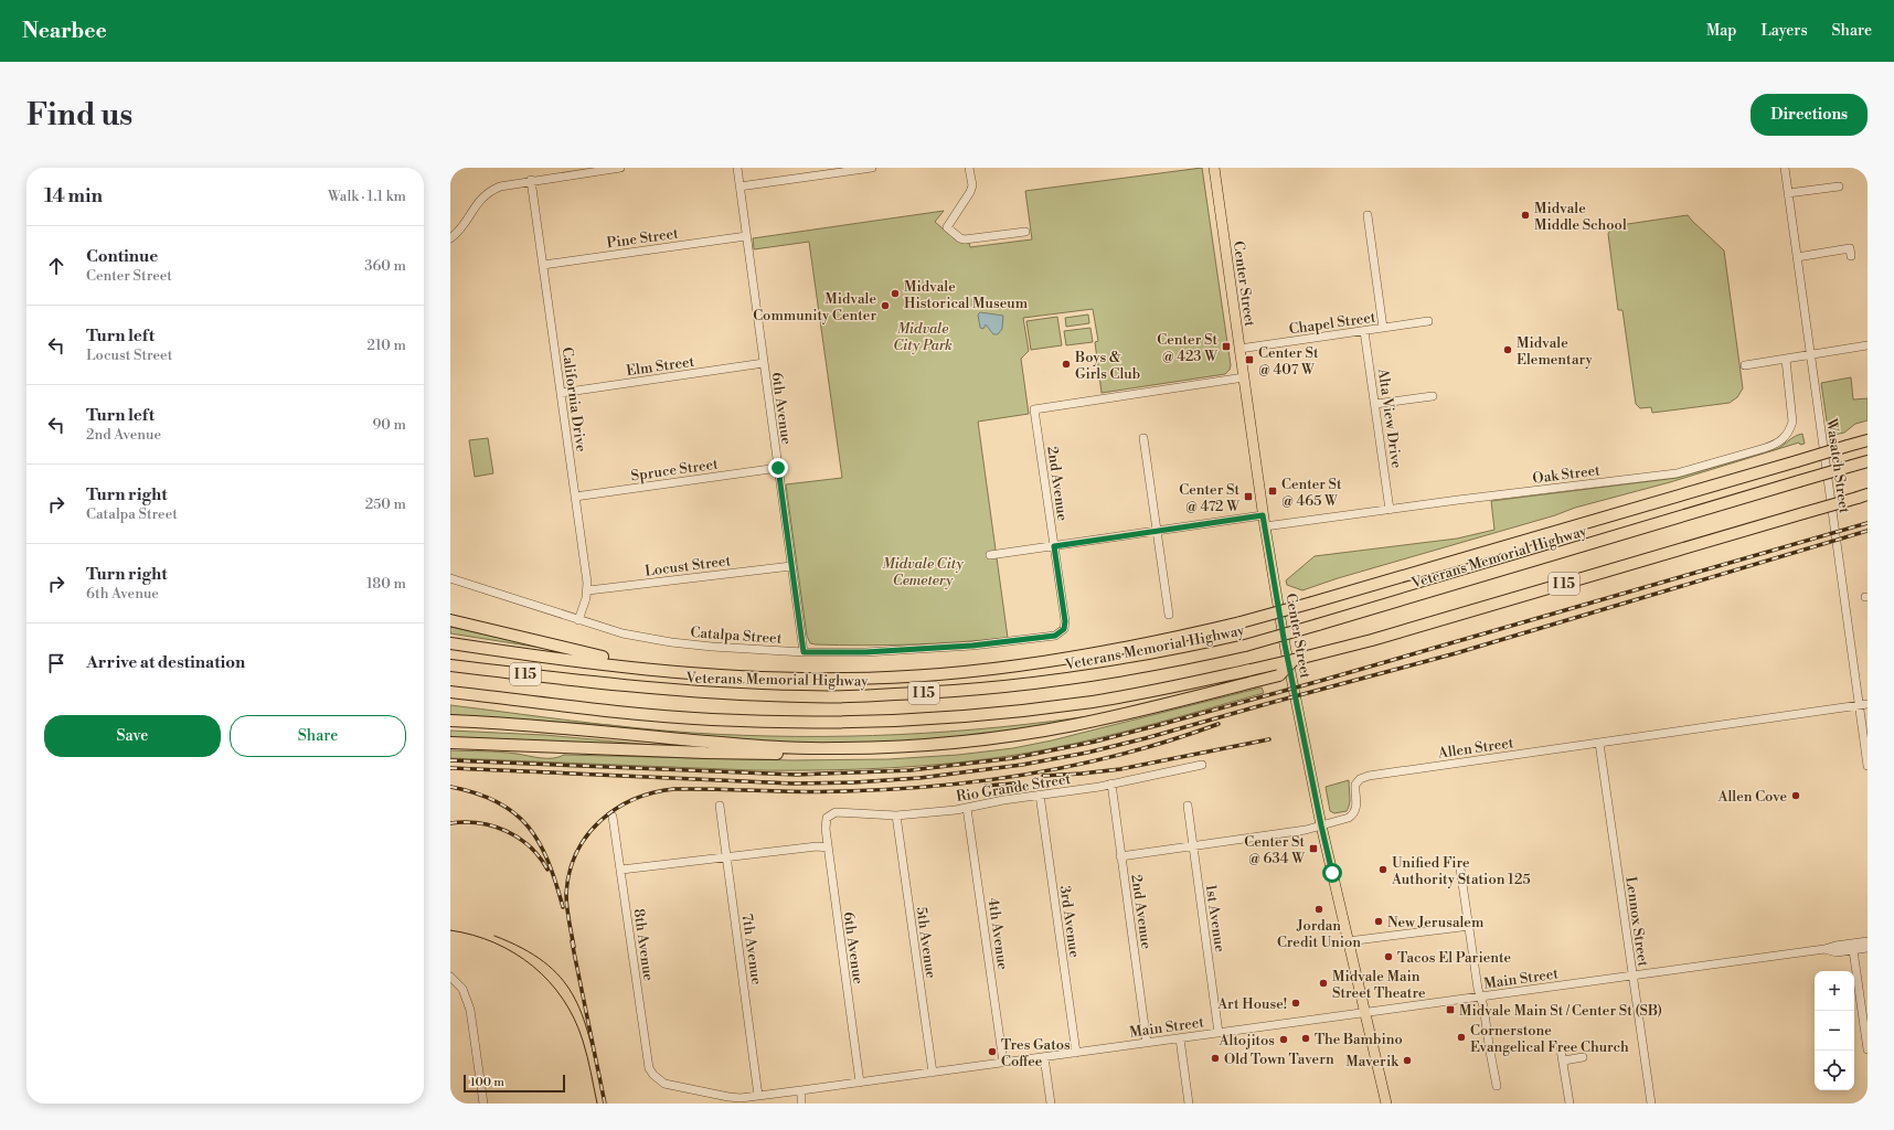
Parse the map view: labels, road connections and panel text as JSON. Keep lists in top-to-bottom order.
{
  "streets": {
    "highway": ["Veterans Memorial Highway", "I 15"],
    "main road": ["Center Street"],
    "street": [
      "Pine Street",
      "Chapel Street",
      "Elm Street",
      "California Drive",
      "6th Avenue",
      "Alta View Drive",
      "Wasatch Street",
      "Spruce Street",
      "Oak Street",
      "2nd Avenue",
      "Locust Street",
      "Catalpa Street",
      "Allen Street",
      "Rio Grande Street",
      "1st Avenue",
      "3rd Avenue",
      "Lennox Street",
      "4th Avenue",
      "5th Avenue",
      "8th Avenue",
      "7th Avenue",
      "Main Street"
    ]
  },
  "crossings": [
    ["Pine Street", "California Drive"],
    ["Pine Street", "6th Avenue"],
    ["Center Street", "Chapel Street"],
    ["Center Street", "Oak Street"],
    ["Center Street", "2nd Avenue"],
    ["Center Street", "Allen Street"],
    ["Center Street", "Main Street"],
    ["Chapel Street", "Alta View Drive"],
    ["Elm Street", "California Drive"],
    ["Elm Street", "6th Avenue"],
    ["California Drive", "Spruce Street"],
    ["California Drive", "Locust Street"],
    ["California Drive", "Catalpa Street"],
    ["6th Avenue", "Spruce Street"],
    ["6th Avenue", "Locust Street"],
    ["6th Avenue", "Catalpa Street"],
    ["6th Avenue", "Rio Grande Street"],
    ["6th Avenue", "Main Street"],
    ["Alta View Drive", "Oak Street"],
    ["Wasatch Street", "Allen Street"],
    ["2nd Avenue", "Catalpa Street"],
    ["2nd Avenue", "Allen Street"],
    ["2nd Avenue", "Rio Grande Street"],
    ["2nd Avenue", "Main Street"],
    ["Allen Street", "1st Avenue"],
    ["Allen Street", "Lennox Street"],
    ["Rio Grande Street", "3rd Avenue"],
    ["Rio Grande Street", "4th Avenue"],
    ["Rio Grande Street", "5th Avenue"],
    ["1st Avenue", "Main Street"],
    ["3rd Avenue", "Main Street"],
    ["Lennox Street", "Main Street"],
    ["4th Avenue", "Main Street"],
    ["5th Avenue", "Main Street"],
    ["8th Avenue", "Main Street"],
    ["7th Avenue", "Main Street"]
  ],
  "parks": ["Midvale City Park", "Midvale City Cemetery"],
  "places": {
    "other": [
      "Midvale Middle School",
      "Midvale Historical Museum",
      "Midvale Community Center",
      "Midvale Elementary",
      "Boys & Girls Club",
      "Allen Cove",
      "Unified Fire Authority Station 125",
      "Jordan Credit Union",
      "New Jerusalem",
      "Tacos El Pariente",
      "Midvale Main Street Theatre",
      "Art House!",
      "Cornerstone Evangelical Free Church",
      "The Bambino",
      "Altojitos",
      "Tres Gatos Coffee",
      "Old Town Tavern",
      "Maverik"
    ],
    "transit": [
      "Center St @ 423 W",
      "Center St @ 407 W",
      "Center St @ 465 W",
      "Center St @ 472 W",
      "Center St @ 634 W",
      "Midvale Main St / Center St (SB)"
    ]
  },
  "scale_bar": "100 m",
  "page": {
    "header": "Nearbee",
    "nav": ["Map", "Layers", "Share"],
    "buttons": [
      "Directions",
      ["Save", "Share"]
    ],
    "title": "Find us",
    "heading": ["14 min", "Walk · 1.1 km"],
    "list": [
      ["Continue", "Center Street", "360 m"],
      ["Turn left", "Locust Street", "210 m"],
      ["Turn left", "2nd Avenue", "90 m"],
      ["Turn right", "Catalpa Street", "250 m"],
      ["Turn right", "6th Avenue", "180 m"],
      "Arrive at destination"
    ],
    "map_buttons": ["+", "−"],
    "scale": "100 m"
  }
}
